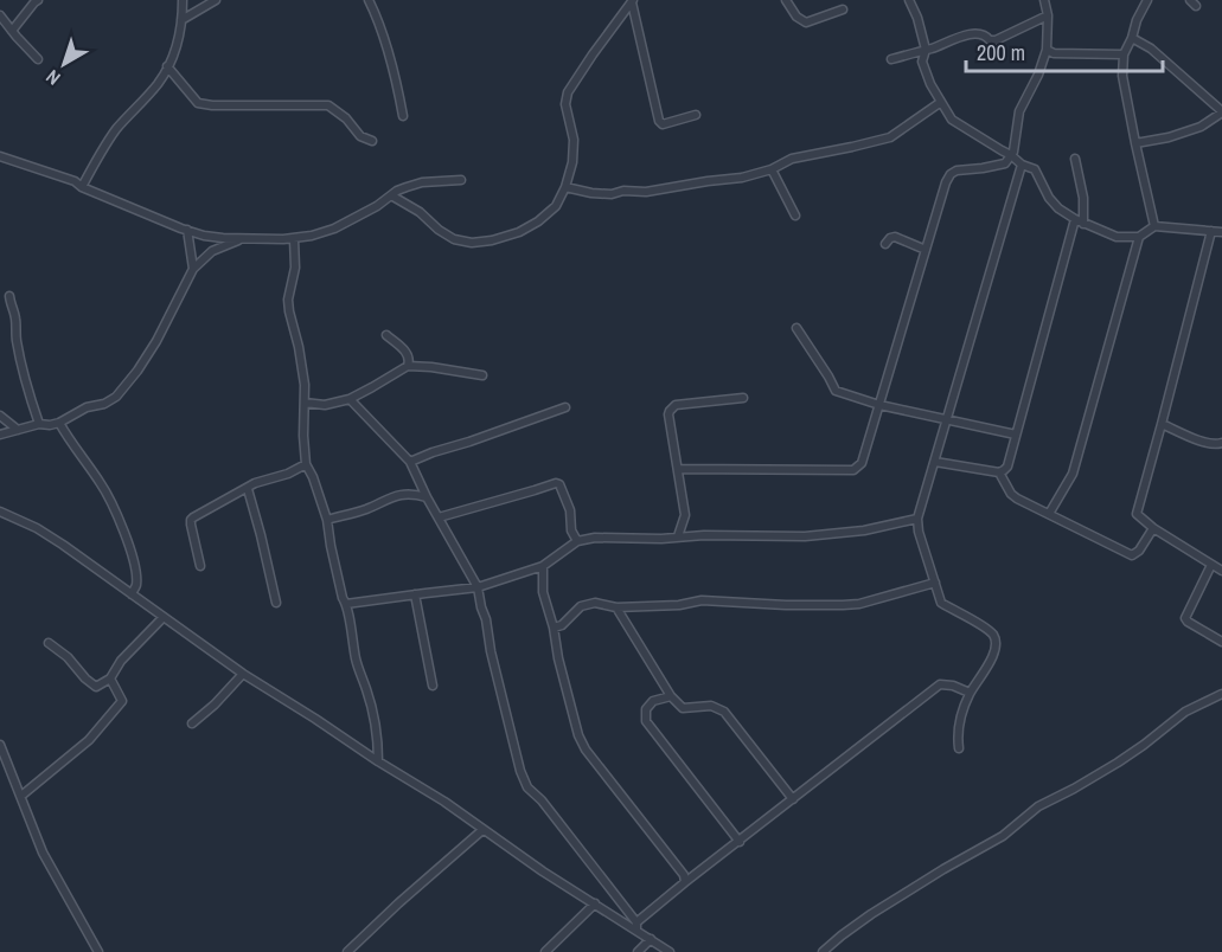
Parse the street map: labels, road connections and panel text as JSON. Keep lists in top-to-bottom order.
{
  "scale_bar": "200 m",
  "north": "bottom left"
}
